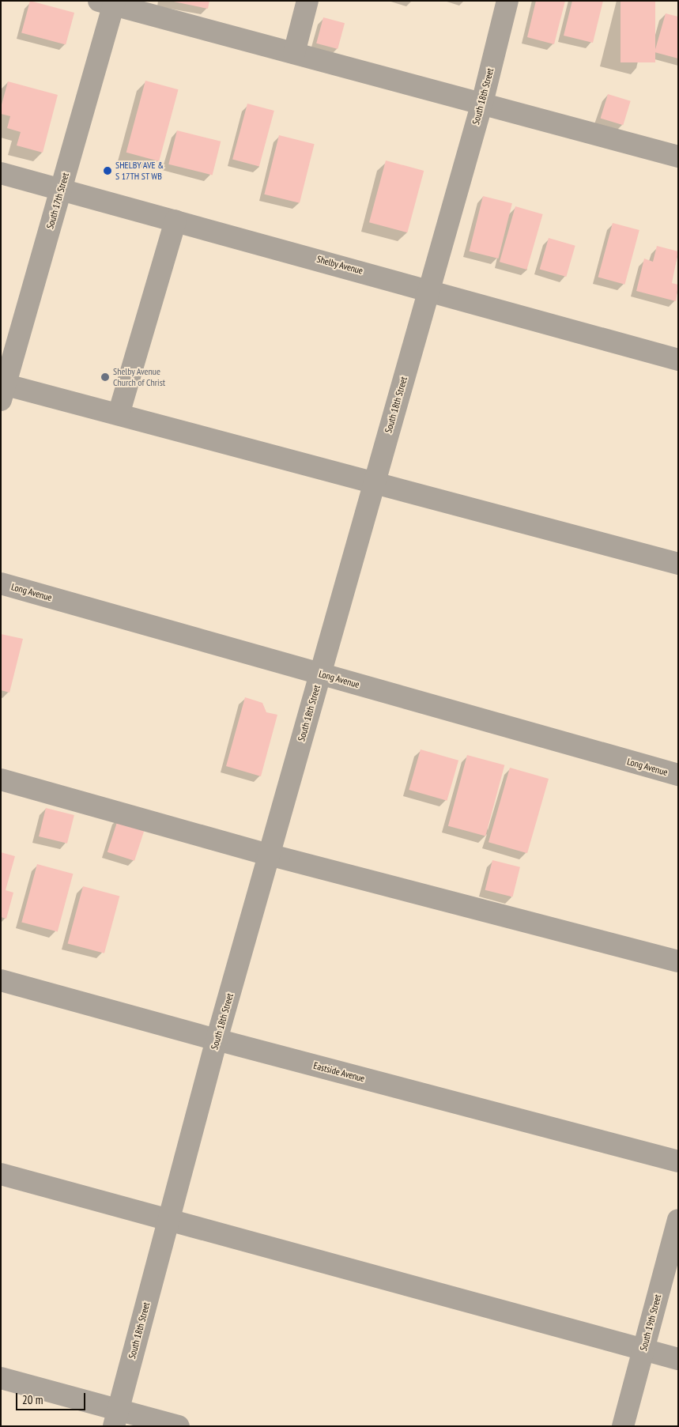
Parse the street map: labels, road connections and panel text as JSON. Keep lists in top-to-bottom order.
{
  "streets": {
    "street": [
      "South 18th Street",
      "South 17th Street",
      "Shelby Avenue",
      "Long Avenue",
      "Eastside Avenue",
      "South 19th Street"
    ]
  },
  "crossings": [
    ["South 18th Street", "Shelby Avenue"],
    ["South 18th Street", "Long Avenue"],
    ["South 18th Street", "Eastside Avenue"],
    ["South 17th Street", "Shelby Avenue"]
  ],
  "places": ["SHELBY AVE & S 17TH ST WB", "Shelby Avenue Church of Christ"],
  "scale_bar": "20 m"
}
